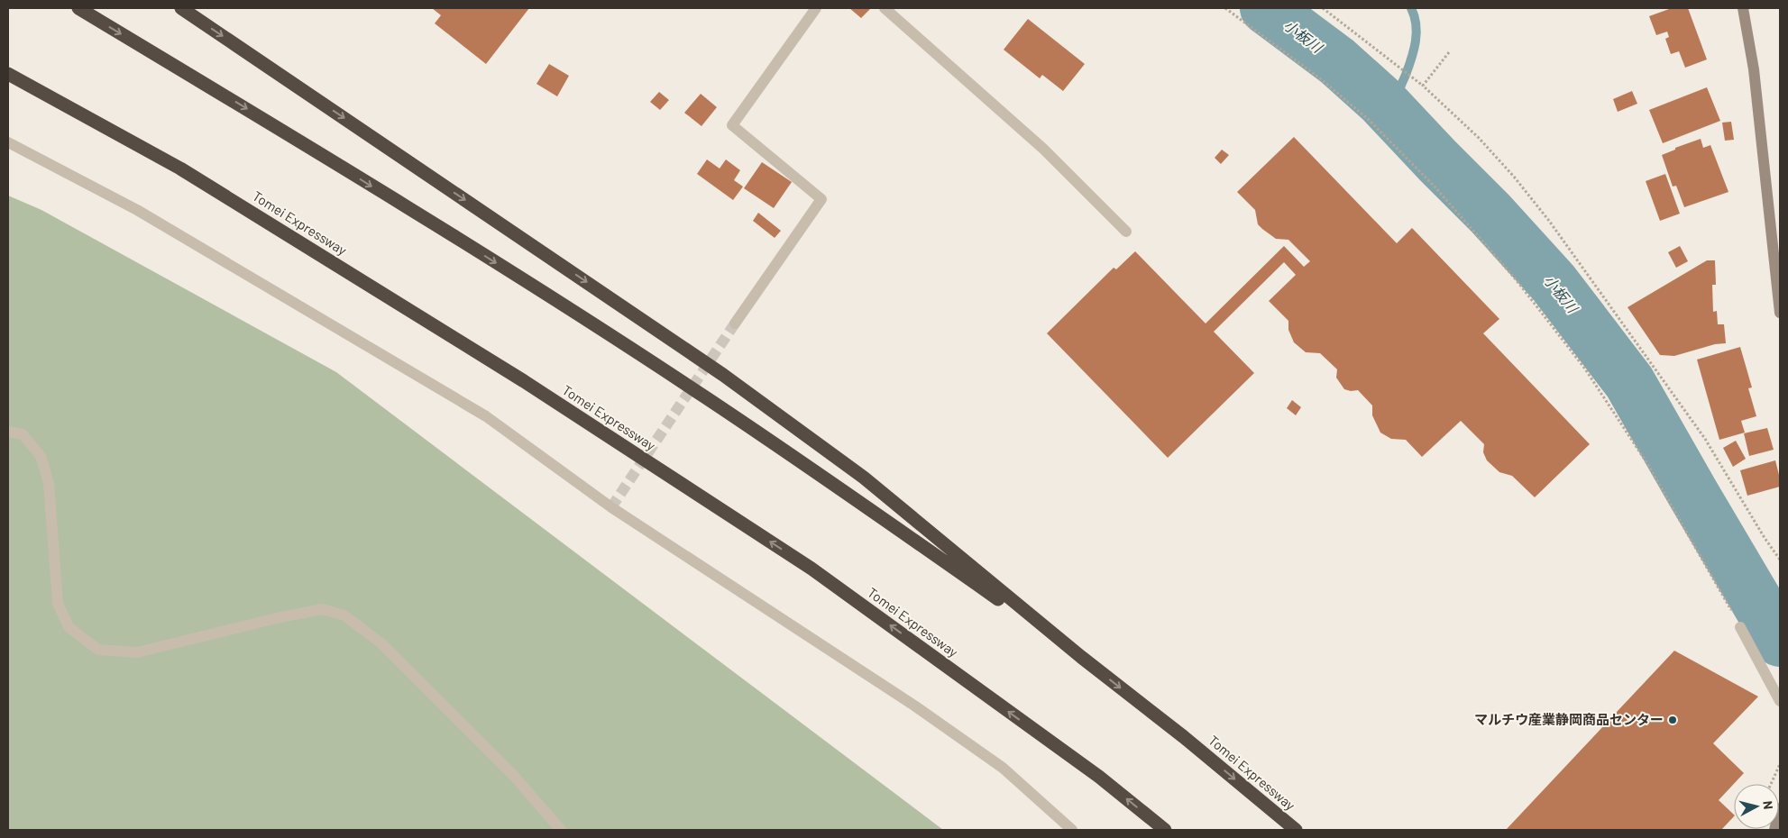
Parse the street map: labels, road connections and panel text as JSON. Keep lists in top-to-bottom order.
{
  "streets": {
    "highway": ["Tomei Expressway"]
  },
  "water": ["小板川"],
  "places": ["マルチウ産業静岡商品センター"],
  "north": "right"
}
